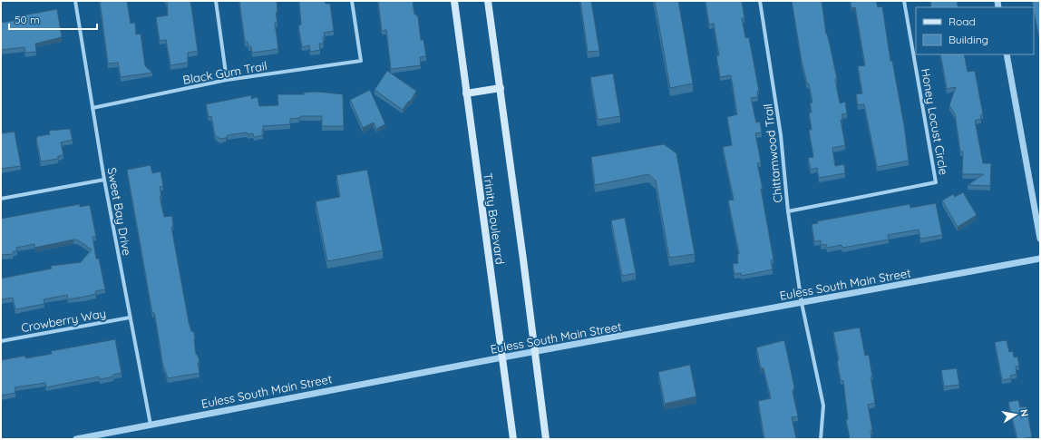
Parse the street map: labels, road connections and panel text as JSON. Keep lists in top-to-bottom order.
{
  "streets": {
    "main road": ["Trinity Boulevard"],
    "street": [
      "Black Gum Trail",
      "Honey Locust Circle",
      "Chittamwood Trail",
      "Sweet Bay Drive",
      "Euless South Main Street",
      "Crowberry Way"
    ]
  },
  "crossings": [
    ["Black Gum Trail", "Sweet Bay Drive"],
    ["Honey Locust Circle", "Chittamwood Trail"],
    ["Chittamwood Trail", "Euless South Main Street"],
    ["Sweet Bay Drive", "Euless South Main Street"],
    ["Sweet Bay Drive", "Crowberry Way"],
    ["Trinity Boulevard", "Euless South Main Street"]
  ],
  "legend": ["Road", "Building"],
  "scale_bar": "50 m",
  "north": "right"
}
